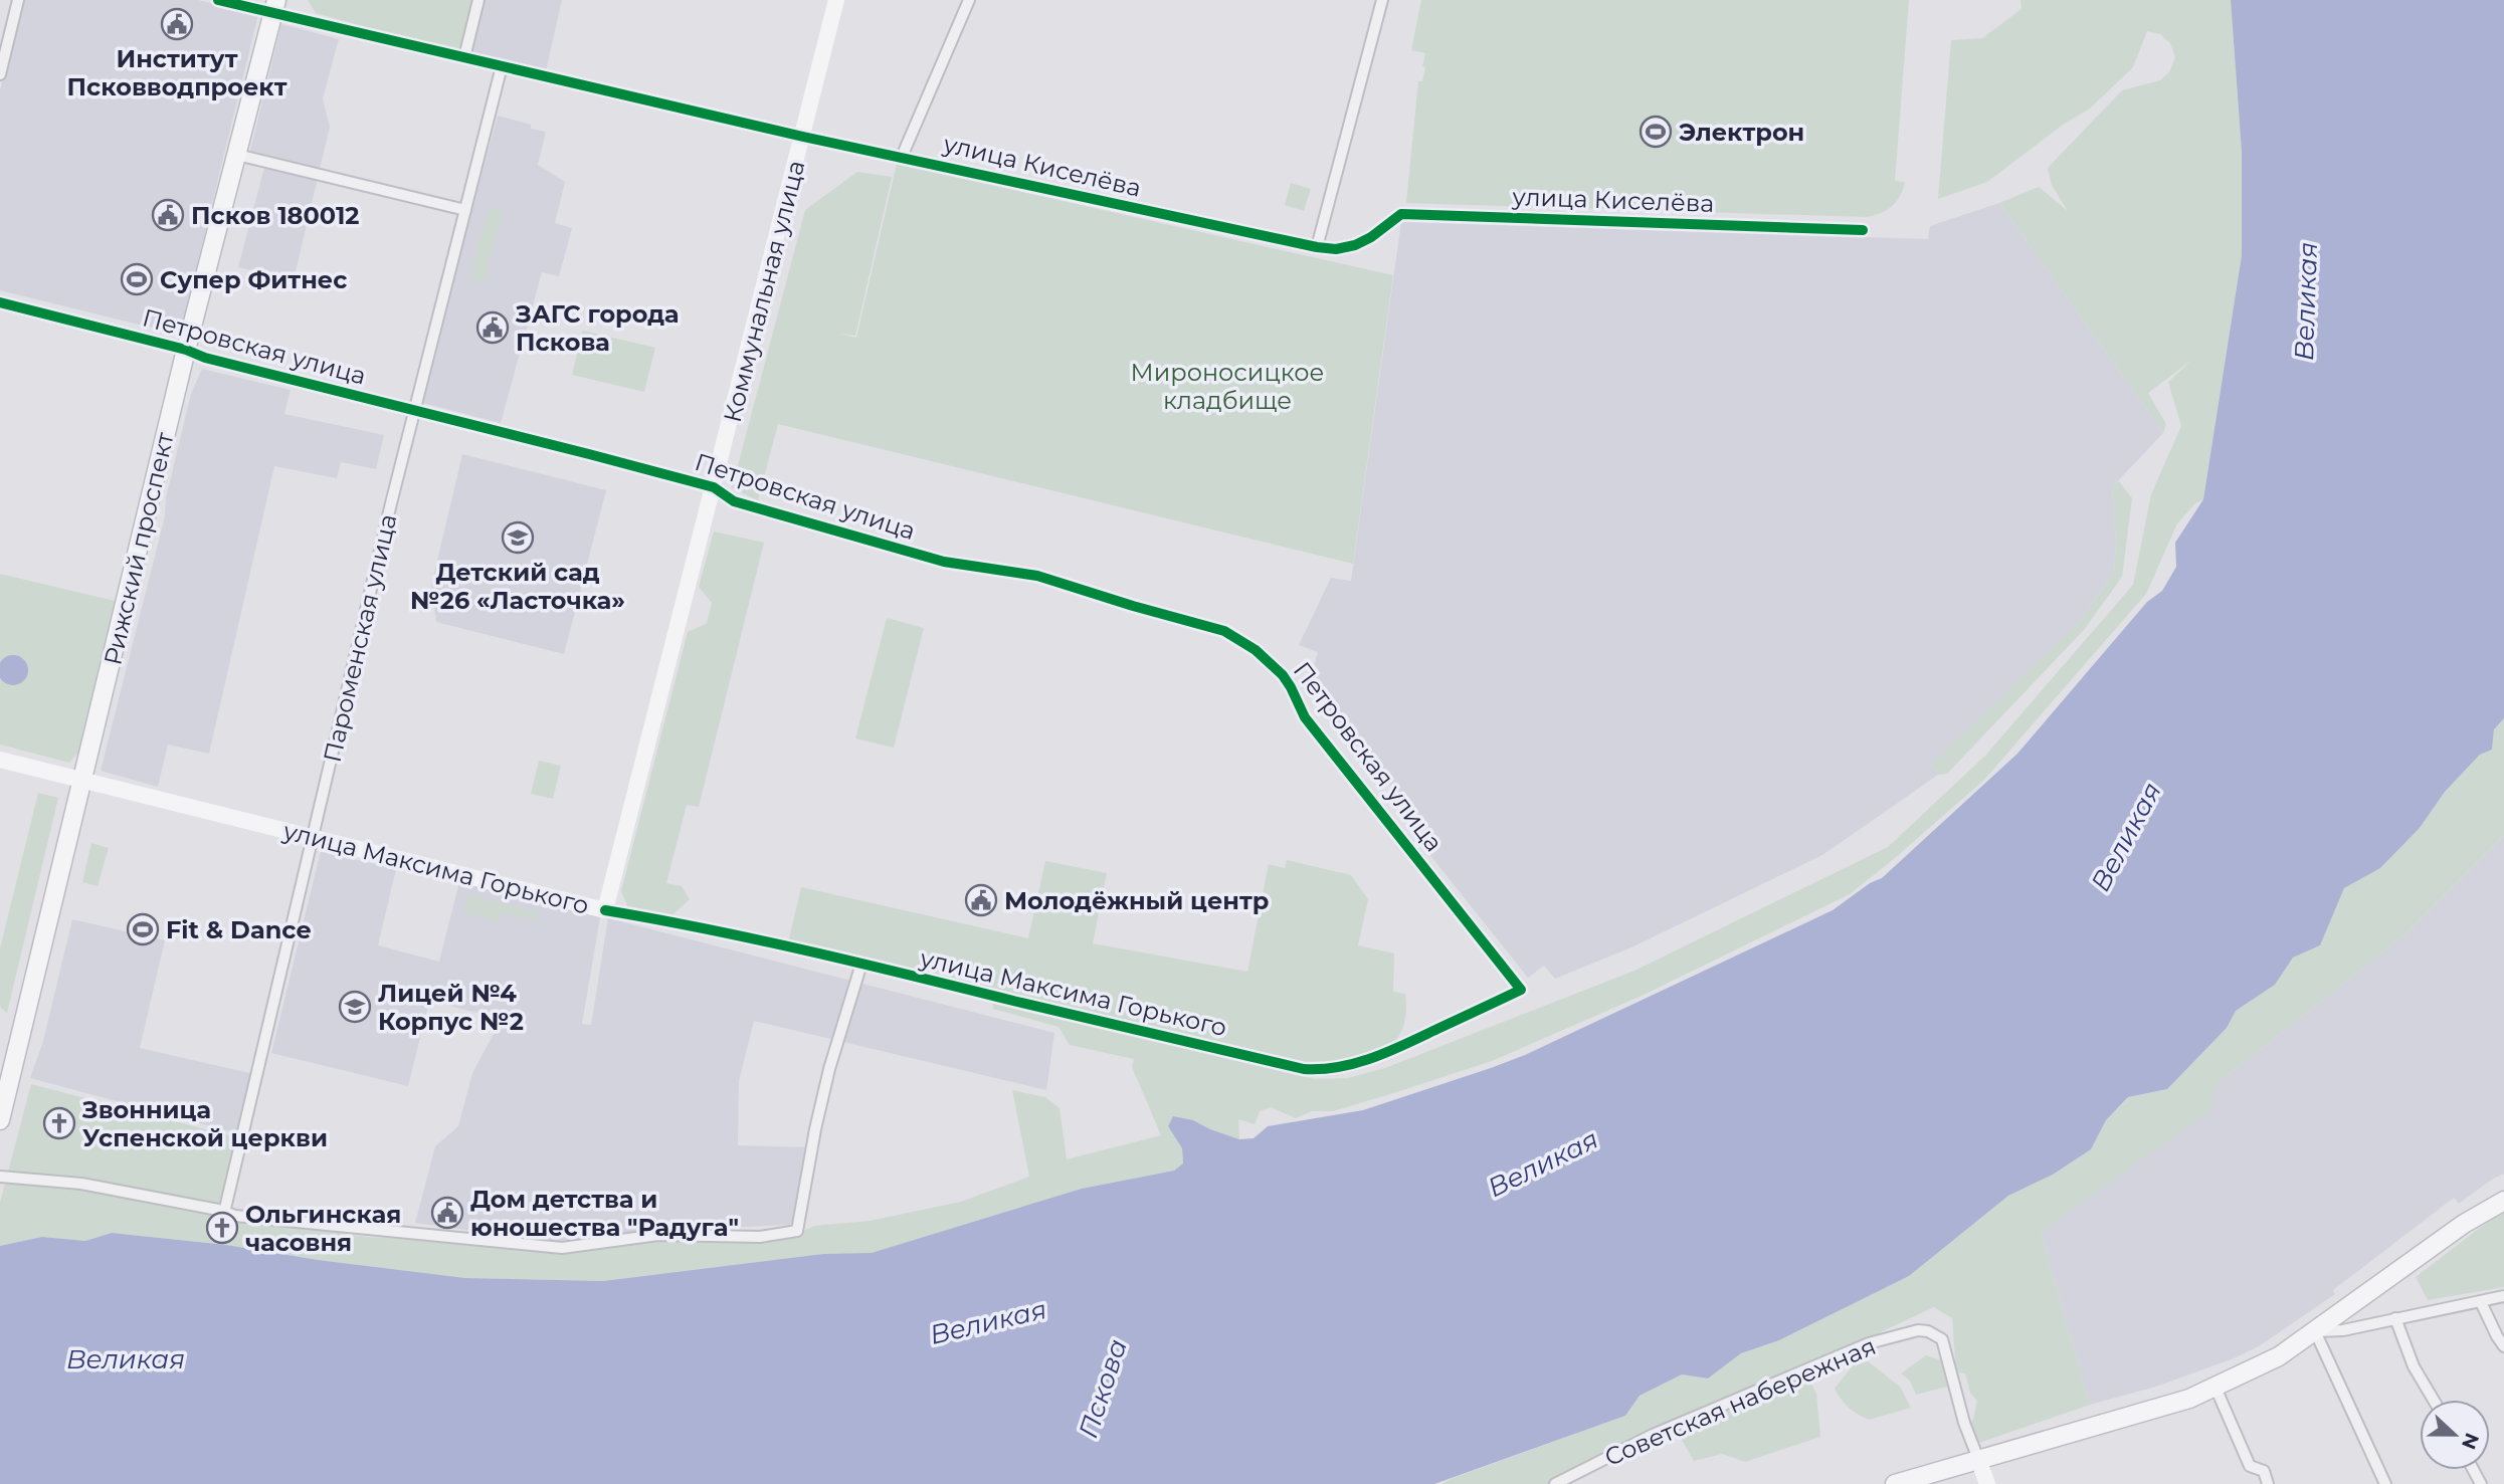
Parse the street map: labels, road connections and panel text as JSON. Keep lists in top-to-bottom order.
{
  "streets": {
    "main road": ["Коммунальная улица", "Рижский проспект", "улица Максима Горького"],
    "street": [
      "улица Киселёва",
      "Петровская улица",
      "Пароменская улица",
      "Советская набережная"
    ]
  },
  "crossings": [
    ["улица Киселёва", "Коммунальная улица"],
    ["улица Киселёва", "Рижский проспект"],
    ["улица Киселёва", "Пароменская улица"],
    ["Коммунальная улица", "Петровская улица"],
    ["Коммунальная улица", "улица Максима Горького"],
    ["Петровская улица", "Рижский проспект"],
    ["Петровская улица", "Пароменская улица"],
    ["Петровская улица", "улица Максима Горького"],
    ["Рижский проспект", "улица Максима Горького"],
    ["Пароменская улица", "улица Максима Горького"]
  ],
  "water": ["Великая", "Пскова"],
  "parks": ["Мироносицкое кладбище"],
  "places": {
    "public building": [
      "Институт Псковводпроект",
      "Псков 180012",
      "ЗАГС города Пскова",
      "Молодёжный центр",
      "Дом детства и юношества \"Радуга\""
    ],
    "sports": ["Электрон", "Супер Фитнес", "Fit & Dance"],
    "school or university": ["Детский сад №26 «Ласточка»", "Лицей №4 Корпус №2"],
    "church": ["Звонница Успенской церкви", "Ольгинская часовня"]
  },
  "north": "right"
}
